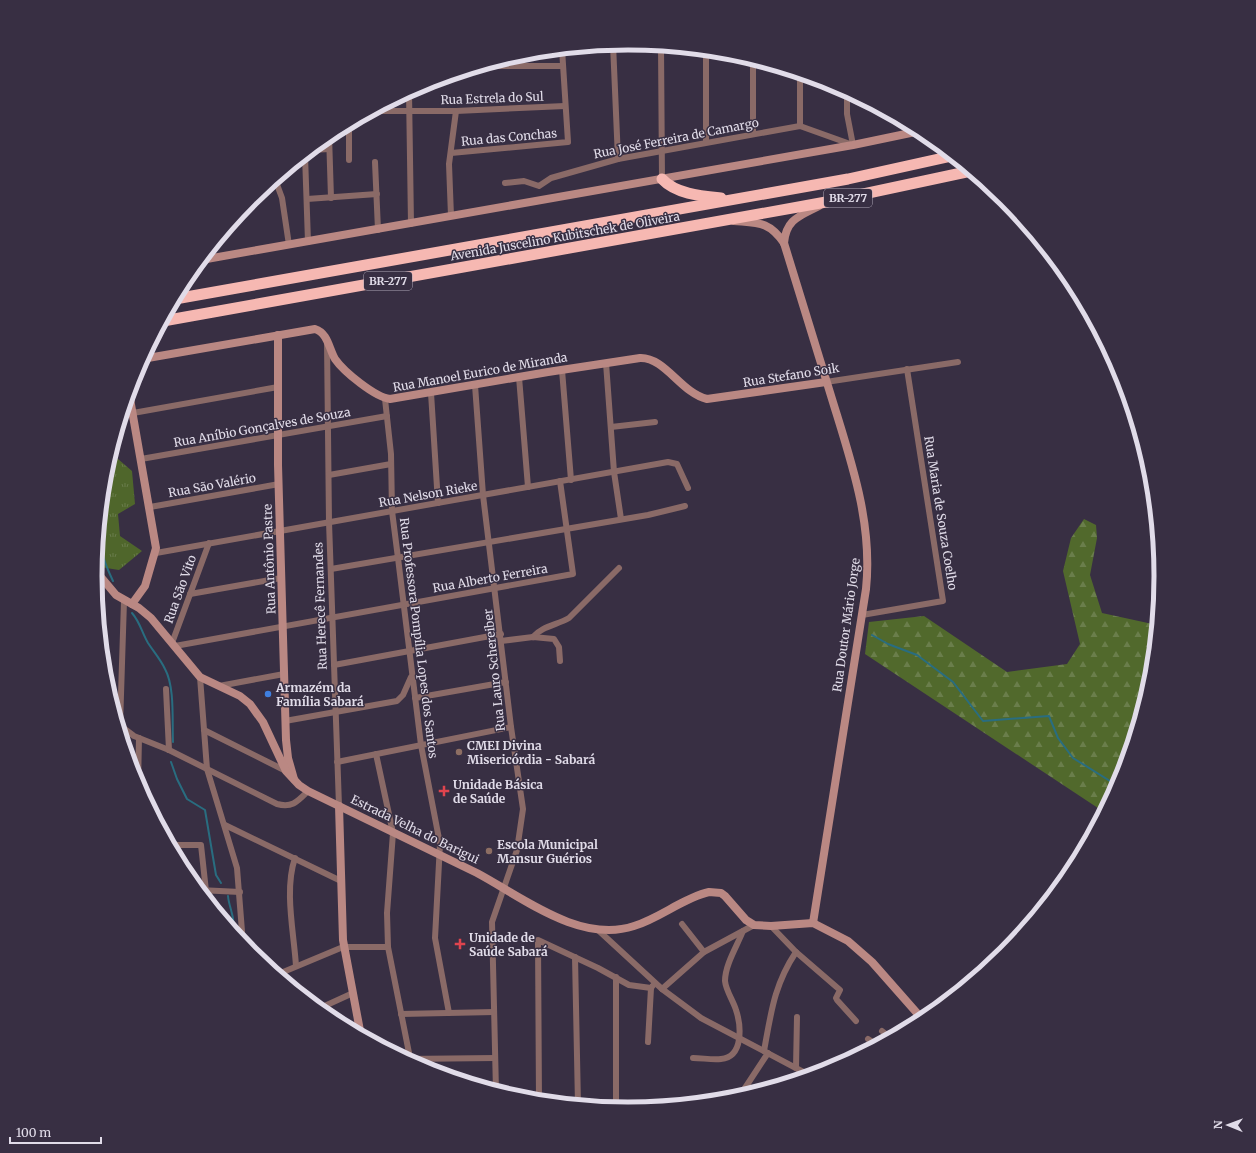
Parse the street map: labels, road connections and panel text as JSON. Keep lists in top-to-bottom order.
{
  "streets": {
    "highway": ["BR-277", "Avenida Juscelino Kubitschek de Oliveira"],
    "street": [
      "Rua Estrela do Sul",
      "Rua das Conchas",
      "Rua José Ferreira de Camargo",
      "Rua Manoel Eurico de Miranda",
      "Rua Stefano Soik",
      "Rua Aníbio Gonçalves de Souza",
      "Rua São Valério",
      "Rua Nelson Rieke",
      "Rua Maria de Souza Coelho",
      "Rua Antônio Pastre",
      "Rua Alberto Ferreira",
      "Rua São Vito",
      "Rua Herecê Fernandes",
      "Rua Doutor Mário Jorge",
      "Rua Professora Pompília Lopes dos Santos",
      "Rua Lauro Schereiber",
      "Estrada Velha do Barigui"
    ]
  },
  "crossings": [
    ["Rua Estrela do Sul", "Rua das Conchas"],
    ["Avenida Juscelino Kubitschek de Oliveira", "Rua Doutor Mário Jorge"],
    ["Rua Manoel Eurico de Miranda", "Rua Stefano Soik"],
    ["Rua Manoel Eurico de Miranda", "Rua Herecê Fernandes"],
    ["Rua Manoel Eurico de Miranda", "Rua Professora Pompília Lopes dos Santos"],
    ["Rua Manoel Eurico de Miranda", "Rua Lauro Schereiber"],
    ["Rua Stefano Soik", "Rua Maria de Souza Coelho"],
    ["Rua Stefano Soik", "Rua Doutor Mário Jorge"],
    ["Rua Aníbio Gonçalves de Souza", "Rua Antônio Pastre"],
    ["Rua Aníbio Gonçalves de Souza", "Rua Herecê Fernandes"],
    ["Rua Aníbio Gonçalves de Souza", "Rua Professora Pompília Lopes dos Santos"],
    ["Rua São Valério", "Rua Antônio Pastre"],
    ["Rua Nelson Rieke", "Rua Antônio Pastre"],
    ["Rua Nelson Rieke", "Rua São Vito"],
    ["Rua Nelson Rieke", "Rua Herecê Fernandes"],
    ["Rua Nelson Rieke", "Rua Professora Pompília Lopes dos Santos"],
    ["Rua Nelson Rieke", "Rua Lauro Schereiber"],
    ["Rua Maria de Souza Coelho", "Rua Doutor Mário Jorge"],
    ["Rua Antônio Pastre", "Rua Alberto Ferreira"],
    ["Rua Antônio Pastre", "Estrada Velha do Barigui"],
    ["Rua Alberto Ferreira", "Rua São Vito"],
    ["Rua Alberto Ferreira", "Rua Herecê Fernandes"],
    ["Rua Alberto Ferreira", "Rua Professora Pompília Lopes dos Santos"],
    ["Rua Alberto Ferreira", "Rua Lauro Schereiber"],
    ["Rua Alberto Ferreira", "Estrada Velha do Barigui"],
    ["Rua São Vito", "Estrada Velha do Barigui"],
    ["Rua Herecê Fernandes", "Estrada Velha do Barigui"],
    ["Rua Professora Pompília Lopes dos Santos", "Estrada Velha do Barigui"],
    ["Rua Lauro Schereiber", "Estrada Velha do Barigui"]
  ],
  "places": {
    "other": ["Armazém da Família Sabará", "CMEI Divina Misericórdia - Sabará", "Escola Municipal Mansur Guérios"],
    "health": ["Unidade Básica de Saúde", "Unidade de Saúde Sabará"]
  },
  "scale_bar": "100 m",
  "north": "left"
}
